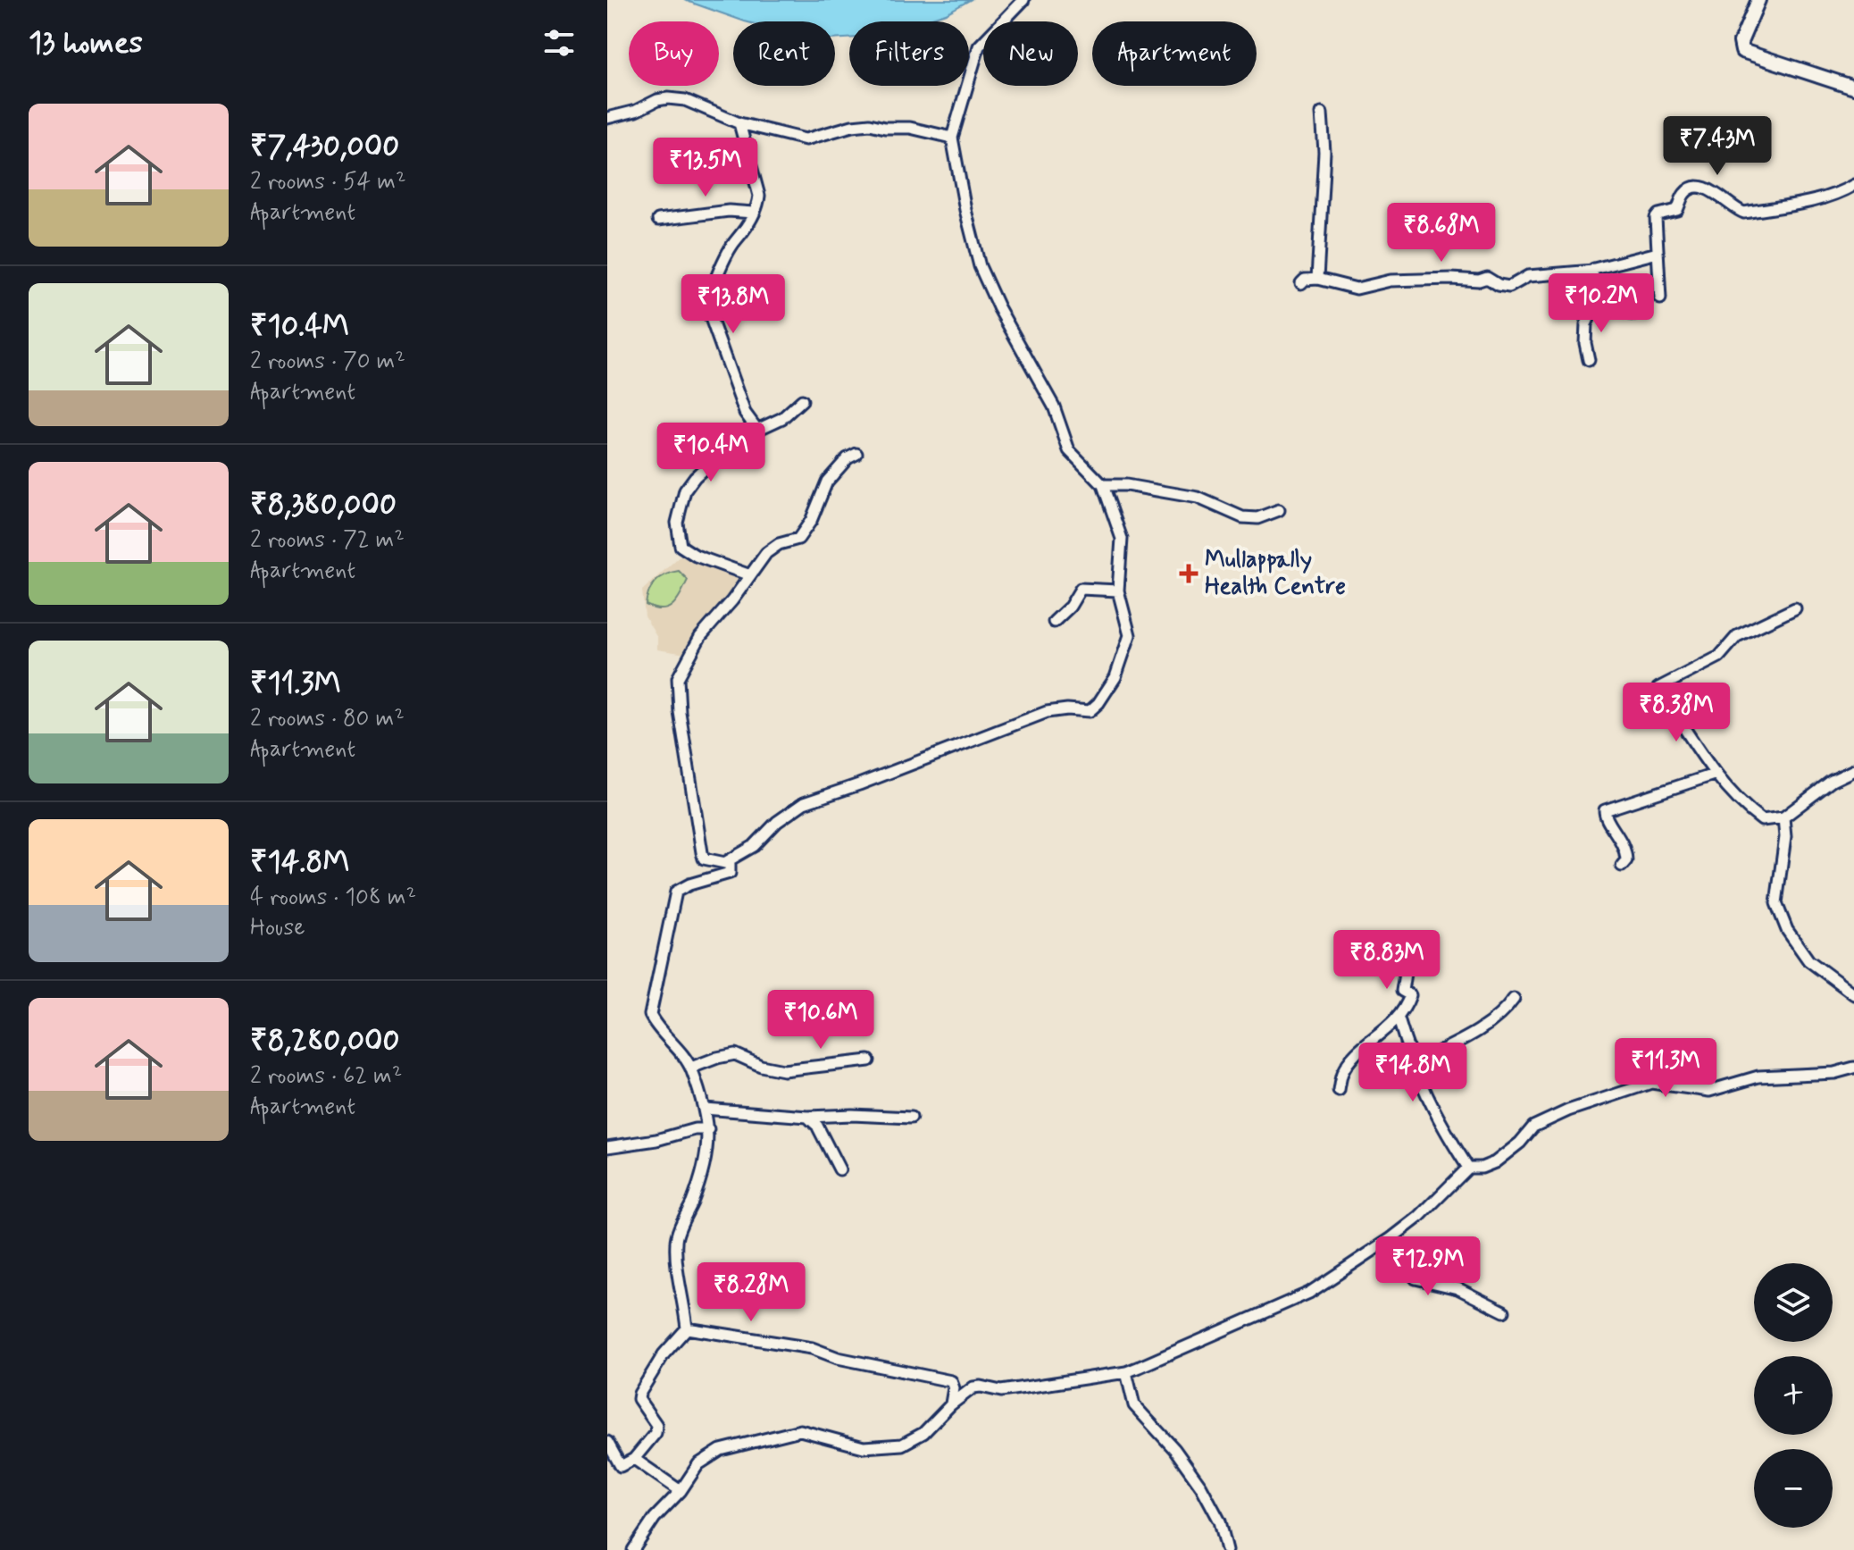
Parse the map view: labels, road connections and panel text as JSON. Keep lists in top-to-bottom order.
{
  "places": {
    "health": ["Mullappally Health Centre"]
  },
  "page": {
    "heading": "13 homes",
    "chip": [
      "Buy",
      "Rent",
      "Filters",
      "New",
      "Apartment"
    ],
    "list": [
      {
        "name": "₹7,430,000",
        "note": "2 rooms · 54 m² · Apartment"
      },
      {
        "name": "₹10.4M",
        "note": "2 rooms · 70 m² · Apartment"
      },
      {
        "name": "₹8,380,000",
        "note": "2 rooms · 72 m² · Apartment"
      },
      {
        "name": "₹11.3M",
        "note": "2 rooms · 80 m² · Apartment"
      },
      {
        "name": "₹14.8M",
        "note": "4 rooms · 108 m² · House"
      },
      {
        "name": "₹8,280,000",
        "note": "2 rooms · 62 m² · Apartment"
      }
    ],
    "price": [
      "₹7.43M",
      "₹13.5M",
      "₹8.68M",
      "₹10.2M",
      "₹13.8M",
      "₹10.4M",
      "₹8.38M",
      "₹8.83M",
      "₹10.6M",
      "₹11.3M",
      "₹14.8M",
      "₹12.9M",
      "₹8.28M"
    ],
    "map_buttons": ["+", "−"]
  }
}
